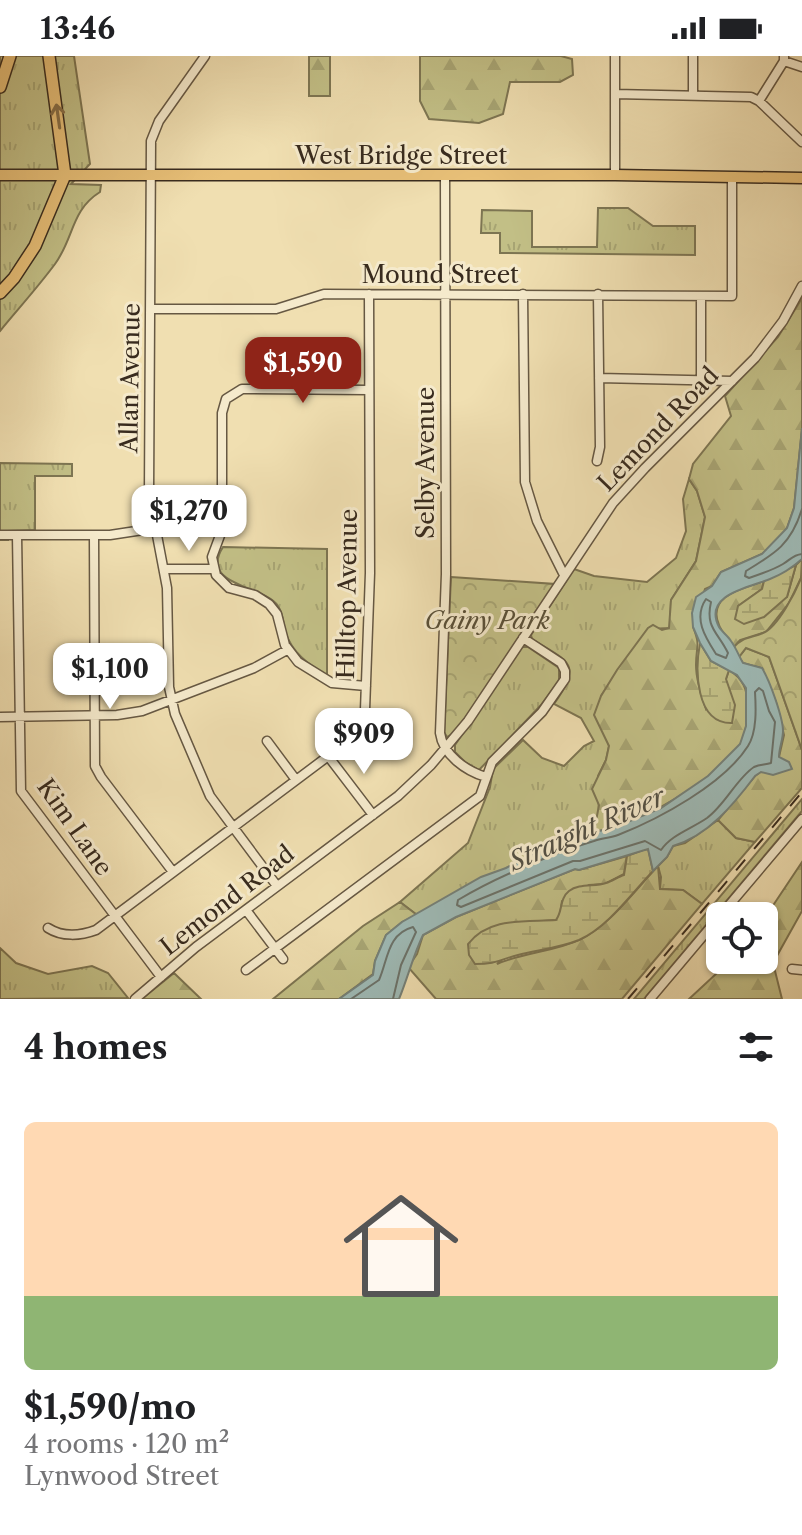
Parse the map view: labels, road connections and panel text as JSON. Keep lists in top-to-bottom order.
{
  "streets": {
    "main road": ["West Bridge Street"],
    "street": [
      "Mound Street",
      "Allan Avenue",
      "Lemond Road",
      "Selby Avenue",
      "Hilltop Avenue",
      "Kim Lane"
    ]
  },
  "crossings": [
    ["West Bridge Street", "Mound Street"],
    ["West Bridge Street", "Allan Avenue"],
    ["West Bridge Street", "Selby Avenue"],
    ["Mound Street", "Allan Avenue"],
    ["Mound Street", "Selby Avenue"],
    ["Mound Street", "Hilltop Avenue"],
    ["Allan Avenue", "Lemond Road"],
    ["Allan Avenue", "Hilltop Avenue"],
    ["Lemond Road", "Selby Avenue"],
    ["Lemond Road", "Kim Lane"],
    ["Hilltop Avenue", "Kim Lane"]
  ],
  "water": ["Straight River"],
  "parks": ["Gainy Park"],
  "page": {
    "status": "13:46",
    "price": [
      "$1,590",
      "$1,270",
      "$1,100",
      "$909"
    ],
    "heading": "4 homes",
    "list": [
      {
        "name": "$1,590/mo",
        "note": "4 rooms · 120 m² · Lynwood Street"
      }
    ]
  }
}
